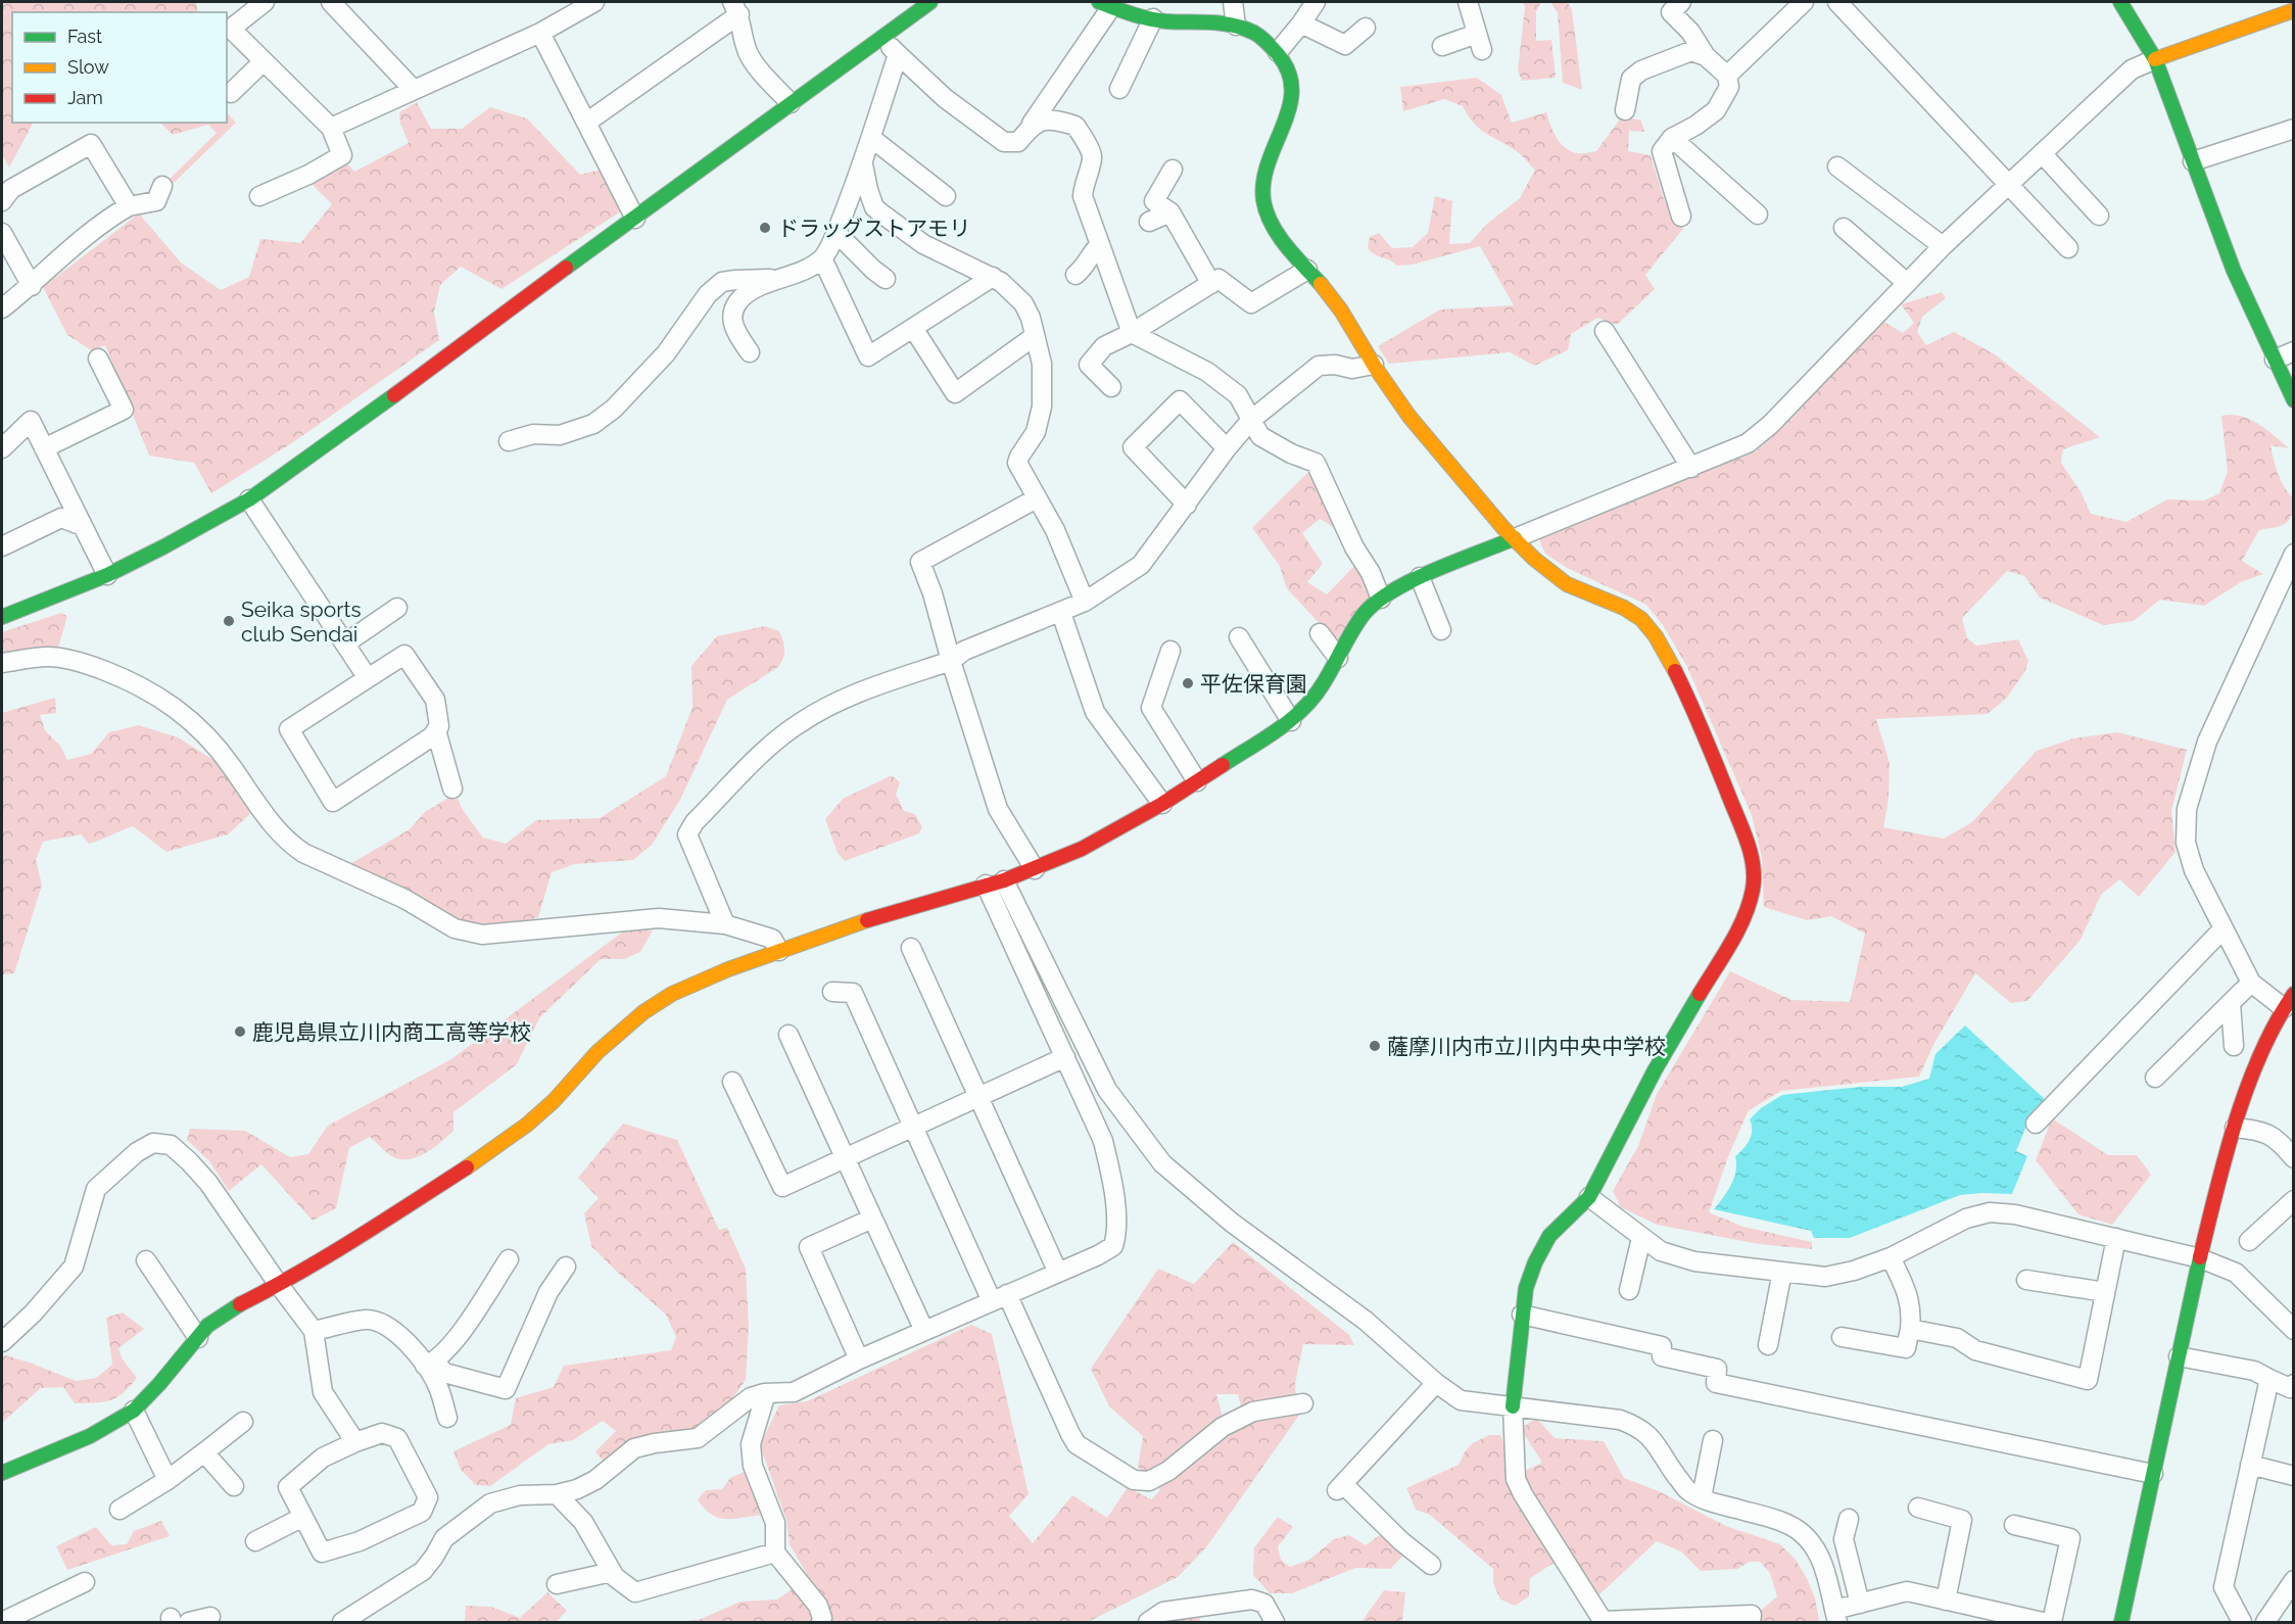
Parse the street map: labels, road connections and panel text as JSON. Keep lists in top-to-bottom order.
{
  "places": [
    "ドラッグストアモリ",
    "Seika sports club Sendai",
    "平佐保育園",
    "鹿児島県立川内商工高等学校",
    "薩摩川内市立川内中央中学校"
  ],
  "legend": ["Fast", "Slow", "Jam"]
}
